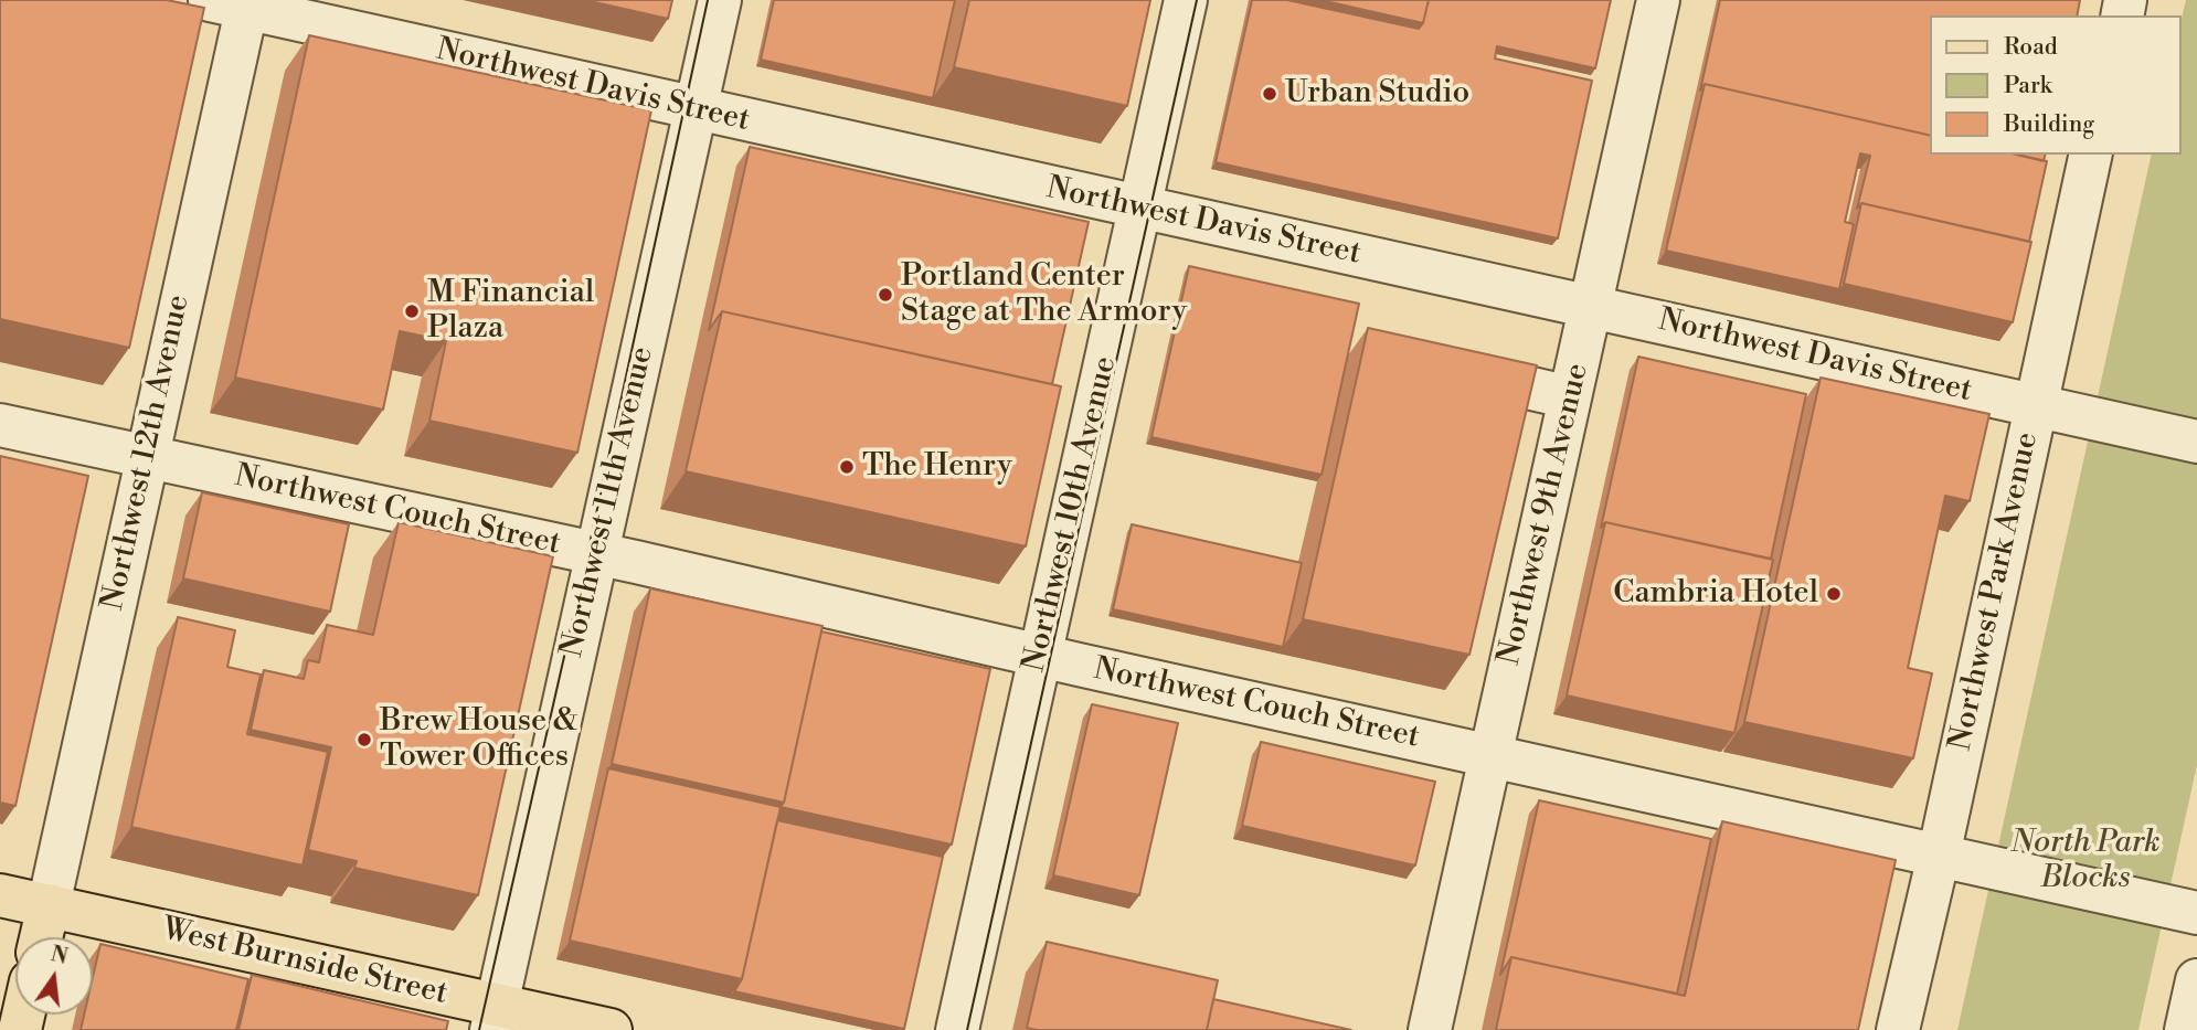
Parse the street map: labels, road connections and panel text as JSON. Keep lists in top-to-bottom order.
{
  "streets": {
    "main road": ["West Burnside Street"],
    "street": [
      "Northwest Davis Street",
      "Northwest 12th Avenue",
      "Northwest 11th Avenue",
      "Northwest Couch Street",
      "Northwest 10th Avenue",
      "Northwest 9th Avenue",
      "Northwest Park Avenue"
    ]
  },
  "crossings": [
    ["Northwest Davis Street", "Northwest 12th Avenue"],
    ["Northwest Davis Street", "Northwest 11th Avenue"],
    ["Northwest Davis Street", "Northwest 10th Avenue"],
    ["Northwest Davis Street", "Northwest 9th Avenue"],
    ["Northwest Davis Street", "Northwest Park Avenue"],
    ["Northwest 12th Avenue", "Northwest Couch Street"],
    ["Northwest 12th Avenue", "West Burnside Street"],
    ["Northwest 11th Avenue", "Northwest Couch Street"],
    ["Northwest 11th Avenue", "West Burnside Street"],
    ["Northwest Couch Street", "Northwest 10th Avenue"],
    ["Northwest Couch Street", "Northwest 9th Avenue"],
    ["Northwest Couch Street", "Northwest Park Avenue"]
  ],
  "parks": ["North Park Blocks"],
  "places": [
    "Urban Studio",
    "Portland Center Stage at The Armory",
    "M Financial Plaza",
    "The Henry",
    "Cambria Hotel",
    "Brew House & Tower Offices"
  ],
  "legend": ["Road", "Park", "Building"],
  "north": "top"
}
